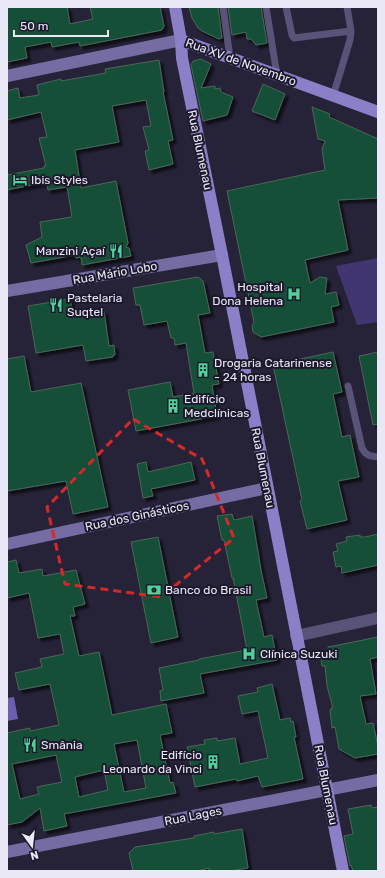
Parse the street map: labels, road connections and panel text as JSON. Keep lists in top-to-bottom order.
{
  "streets": {
    "main road": [
      "Rua XV de Novembro",
      "Rua Blumenau",
      "Rua Mário Lobo",
      "Rua dos Ginásticos",
      "Rua Lages"
    ]
  },
  "crossings": [
    ["Rua XV de Novembro", "Rua Blumenau"],
    ["Rua Blumenau", "Rua Mário Lobo"],
    ["Rua Blumenau", "Rua dos Ginásticos"],
    ["Rua Blumenau", "Rua Lages"]
  ],
  "places": {
    "hotel": ["Ibis Styles"],
    "restaurant": ["Manzini Açaí", "Pastelaria Suqtel", "Smânia"],
    "hospital": ["Hospital Dona Helena", "Clínica Suzuki"],
    "building": ["Drogaria Catarinense - 24 horas", "Edifício Medclínicas", "Edifício Leonardo da Vinci"],
    "bank": ["Banco do Brasil"]
  },
  "scale_bar": "50 m",
  "north": "bottom"
}
